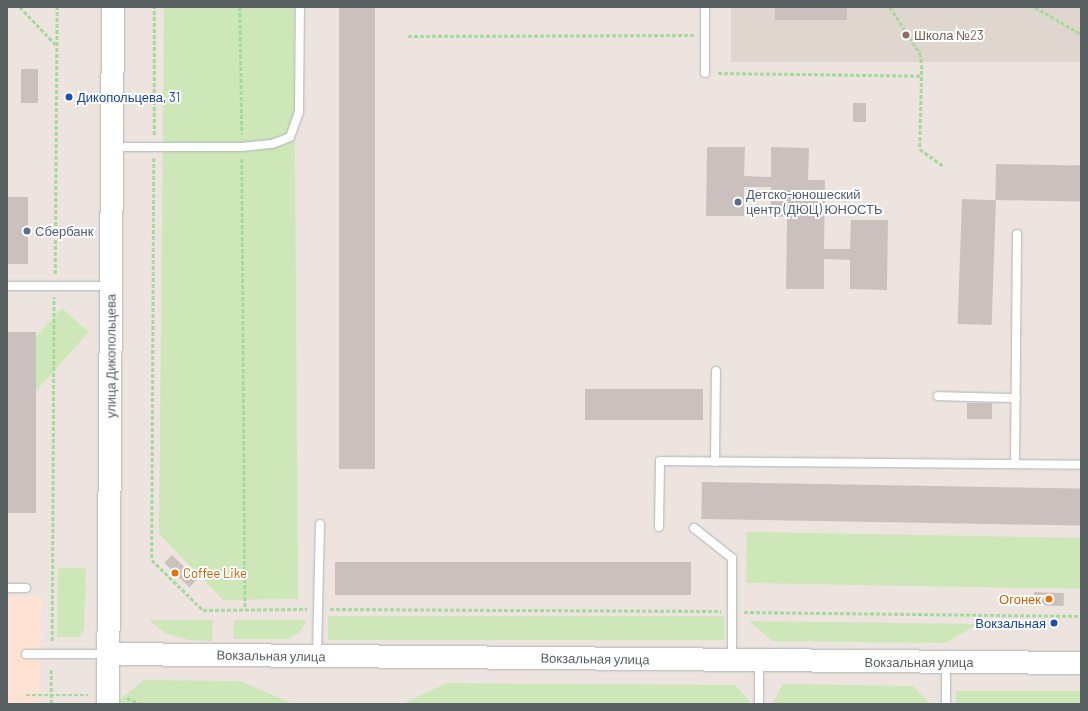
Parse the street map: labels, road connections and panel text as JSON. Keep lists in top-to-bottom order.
{
  "streets": {
    "main road": ["улица Дикопольцева", "Вокзальная улица"]
  },
  "crossings": [
    ["улица Дикопольцева", "Вокзальная улица"]
  ],
  "places": [
    "Школа №23",
    "Дикопольцева, 31",
    "Детско-юношеский центр (ДЮЦ) ЮНОСТЬ",
    "Сбербанк",
    "Coffee Like",
    "Огонек",
    "Вокзальная"
  ]
}
